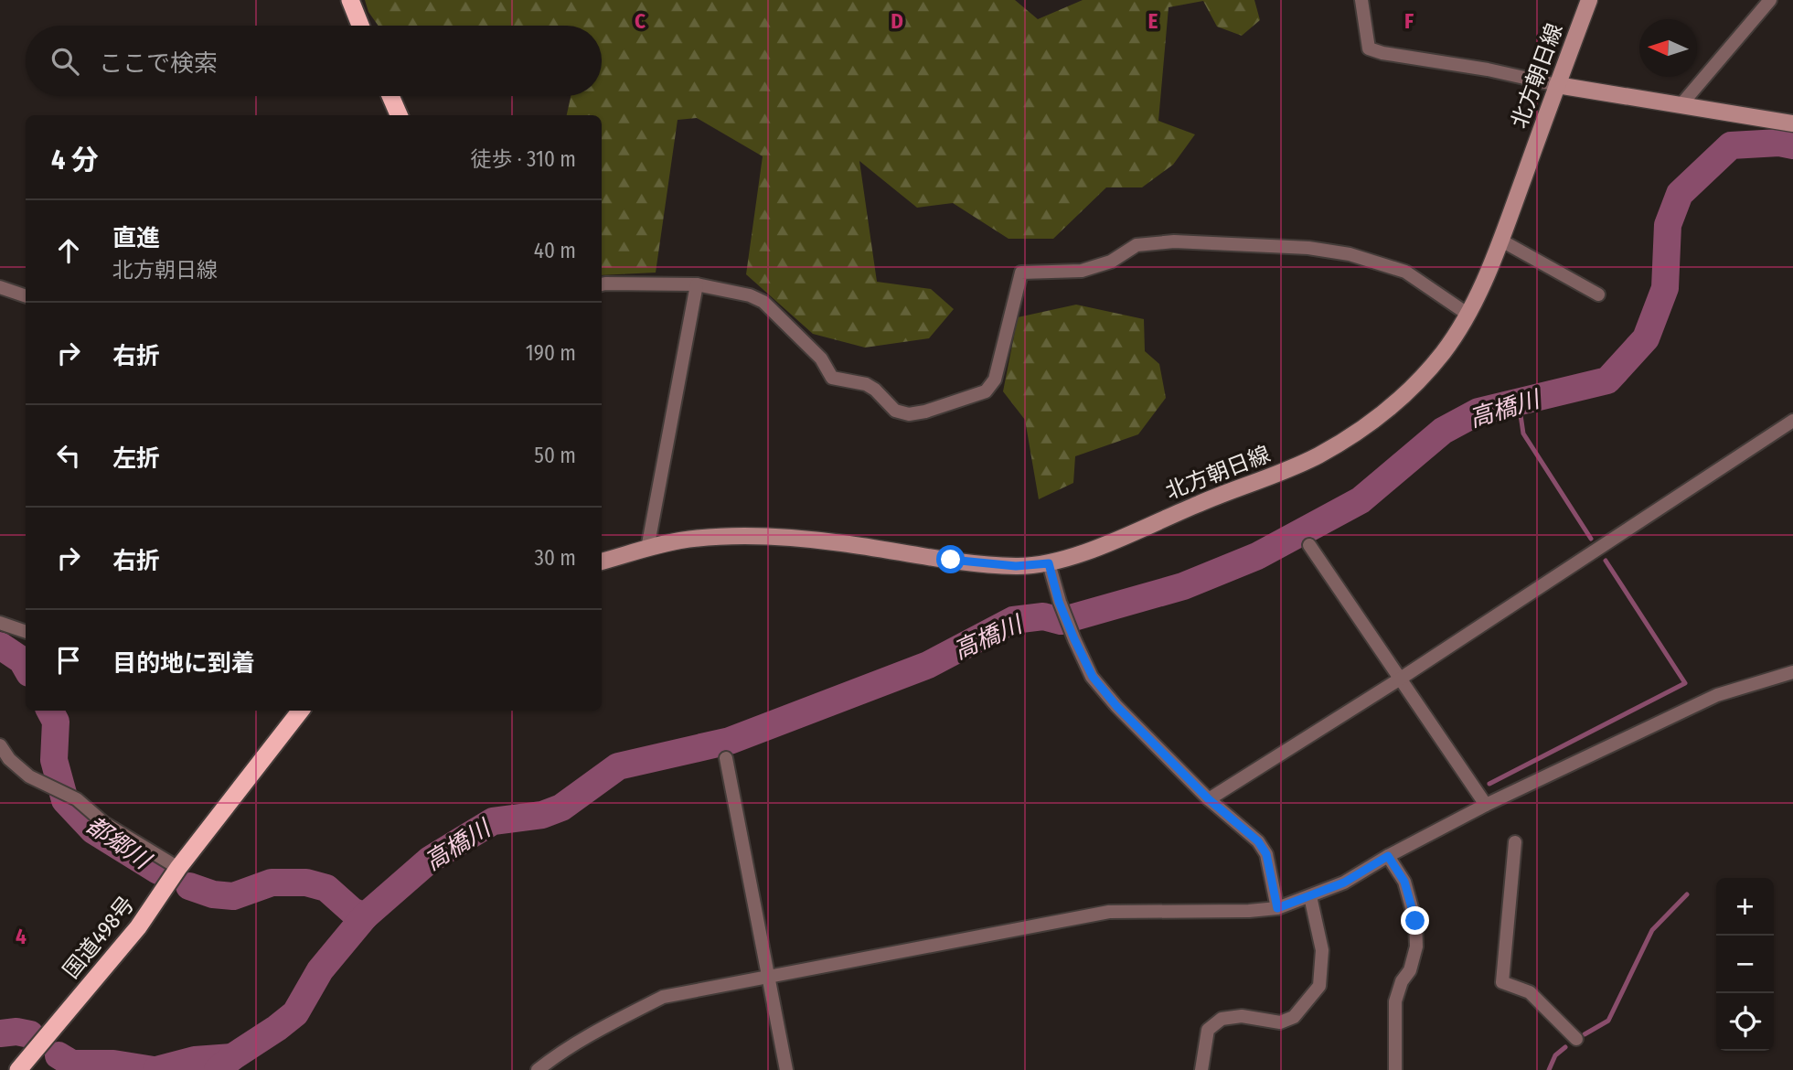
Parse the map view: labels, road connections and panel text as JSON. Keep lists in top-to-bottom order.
{
  "streets": {
    "highway": ["国道498号"],
    "main road": ["北方朝日線"]
  },
  "water": ["高橋川", "都郷川"],
  "north": "left",
  "page": {
    "search": "ここで検索",
    "heading": ["4 分", "徒歩 · 310 m"],
    "list": [
      ["直進", "北方朝日線", "40 m"],
      ["右折", "190 m"],
      ["左折", "50 m"],
      ["右折", "30 m"],
      "目的地に到着"
    ],
    "map_buttons": ["+", "−"]
  },
  "grid": {
    "columns": [
      "C",
      "D",
      "E",
      "F"
    ],
    "rows": ["4"]
  }
}
